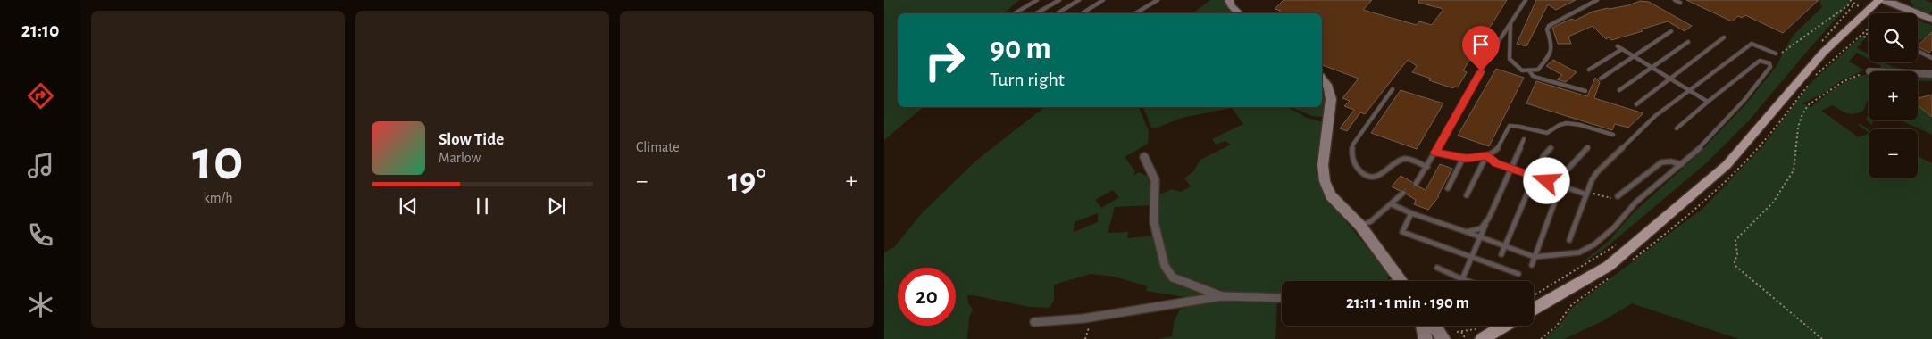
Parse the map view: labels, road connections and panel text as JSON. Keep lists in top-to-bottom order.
{
  "page": {
    "tabs": "21:10",
    "tile": [
      ["10", "km/h"],
      "Climate"
    ],
    "map_buttons": ["+", "−"],
    "turn": ["90 m", "Turn right"],
    "song": ["Slow Tide", "Marlow"],
    "heat": ["−", "19°", "+"],
    "limit": "20",
    "trip": "21:11 · 1 min · 190 m"
  }
}
